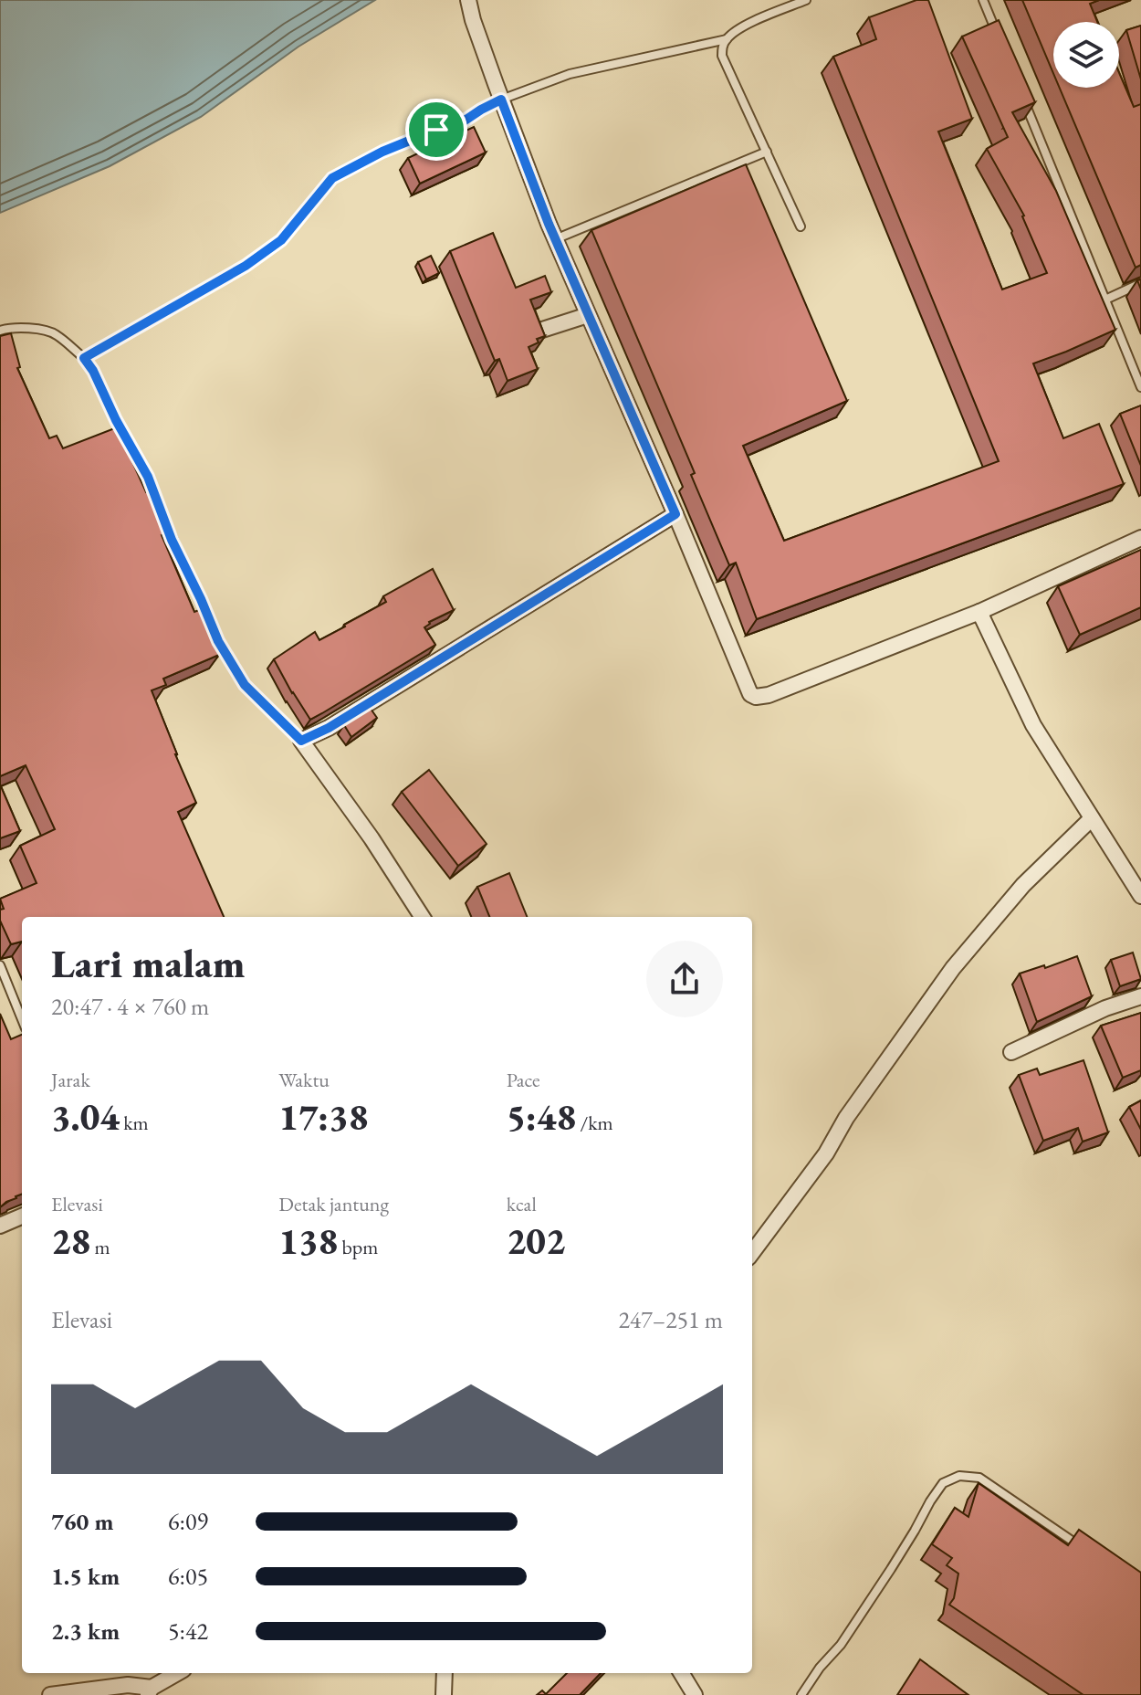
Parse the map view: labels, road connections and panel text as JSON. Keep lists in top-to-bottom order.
{
  "page": {
    "heading": ["Lari malam", "20:47 · 4 × 760 m"],
    "stats": [
      ["Jarak", "3.04 km"],
      ["Waktu", "17:38"],
      ["Pace", "5:48 /km"],
      ["Elevasi", "28 m"],
      ["Detak jantung", "138 bpm"],
      ["kcal", "202"]
    ],
    "chart": ["Elevasi", "247–251 m"],
    "list": [
      {
        "name": "760 m",
        "note": "6:09"
      },
      {
        "name": "1.5 km",
        "note": "6:05"
      },
      {
        "name": "2.3 km",
        "note": "5:42"
      }
    ]
  }
}
